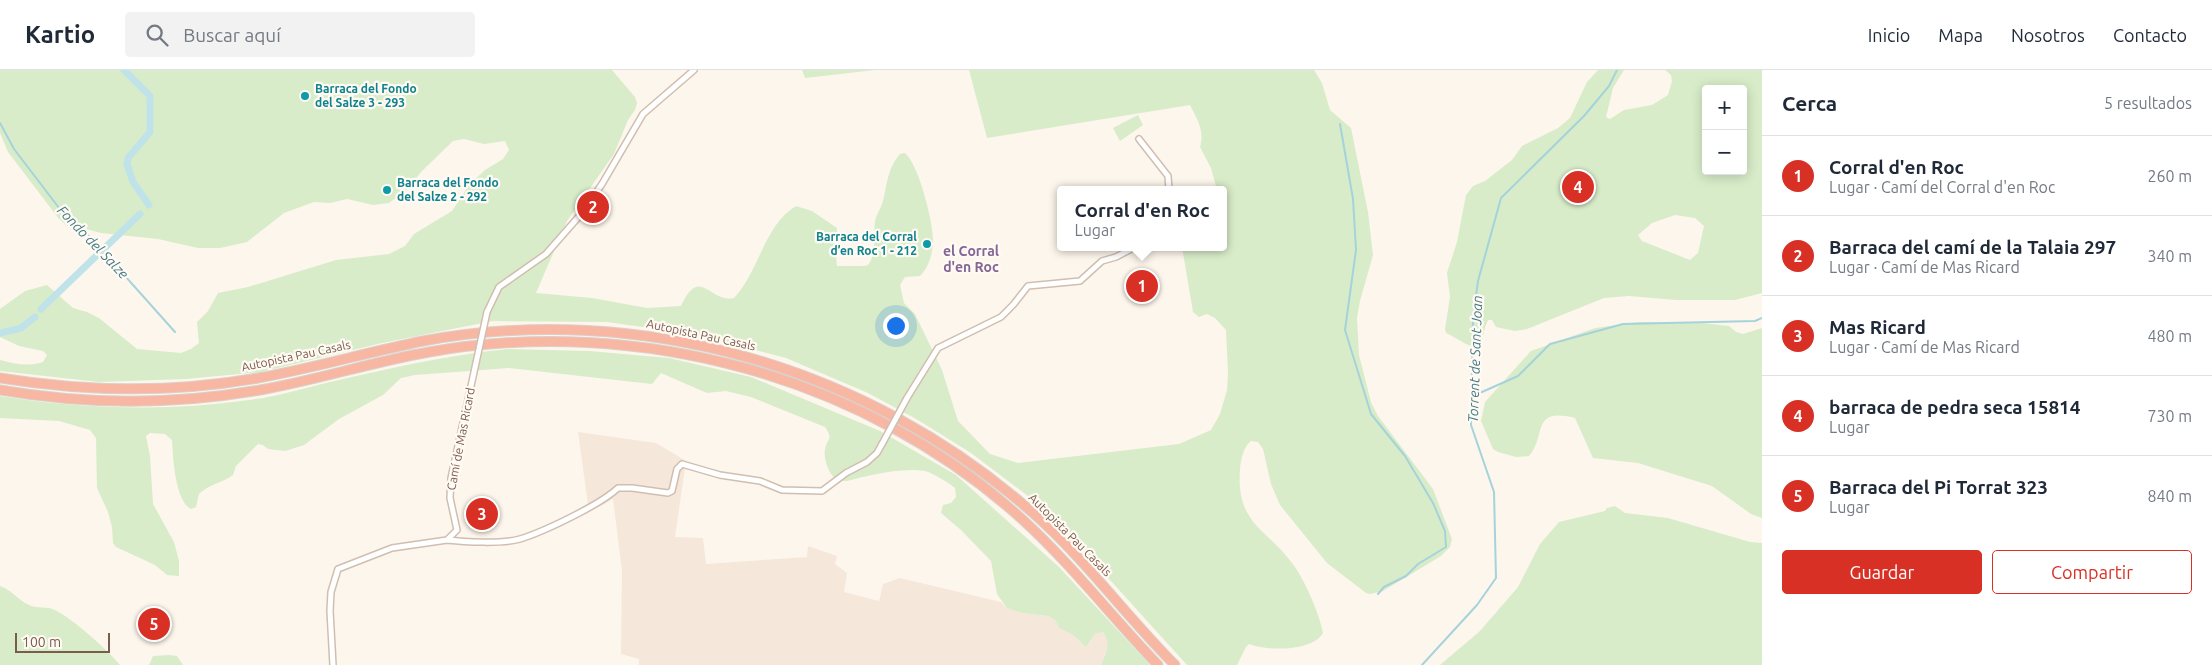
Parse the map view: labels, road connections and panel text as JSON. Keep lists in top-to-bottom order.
{
  "streets": {
    "highway": ["Autopista Pau Casals"],
    "street": ["Camí de Mas Ricard"]
  },
  "districts": ["el Corral d'en Roc"],
  "water": ["Fondo del Salze", "Torrent de Sant Joan"],
  "places": ["Barraca del Fondo del Salze 3 - 293", "Barraca del Fondo del Salze 2 - 292", "Barraca del Corral d’en Roc 1 - 212"],
  "scale_bar": "100 m",
  "page": {
    "header": "Kartio",
    "search": "Buscar aquí",
    "nav": [
      "Inicio",
      "Mapa",
      "Nosotros",
      "Contacto"
    ],
    "heading": ["Cerca", "5 resultados"],
    "map_buttons": ["+", "−"],
    "list": [
      {
        "mark": "1",
        "name": "Corral d'en Roc",
        "note": "Lugar · Camí del Corral d'en Roc",
        "value": "260 m"
      },
      {
        "mark": "2",
        "name": "Barraca del camí de la Talaia 297",
        "note": "Lugar · Camí de Mas Ricard",
        "value": "340 m"
      },
      {
        "mark": "3",
        "name": "Mas Ricard",
        "note": "Lugar · Camí de Mas Ricard",
        "value": "480 m"
      },
      {
        "mark": "4",
        "name": "barraca de pedra seca 15814",
        "note": "Lugar",
        "value": "730 m"
      },
      {
        "mark": "5",
        "name": "Barraca del Pi Torrat 323",
        "note": "Lugar",
        "value": "840 m"
      }
    ],
    "pins": [
      "4",
      "2",
      "1",
      "3",
      "5"
    ],
    "popup": ["Corral d'en Roc", "Lugar"],
    "buttons": ["Guardar", "Compartir"],
    "scale": "100 m"
  }
}
